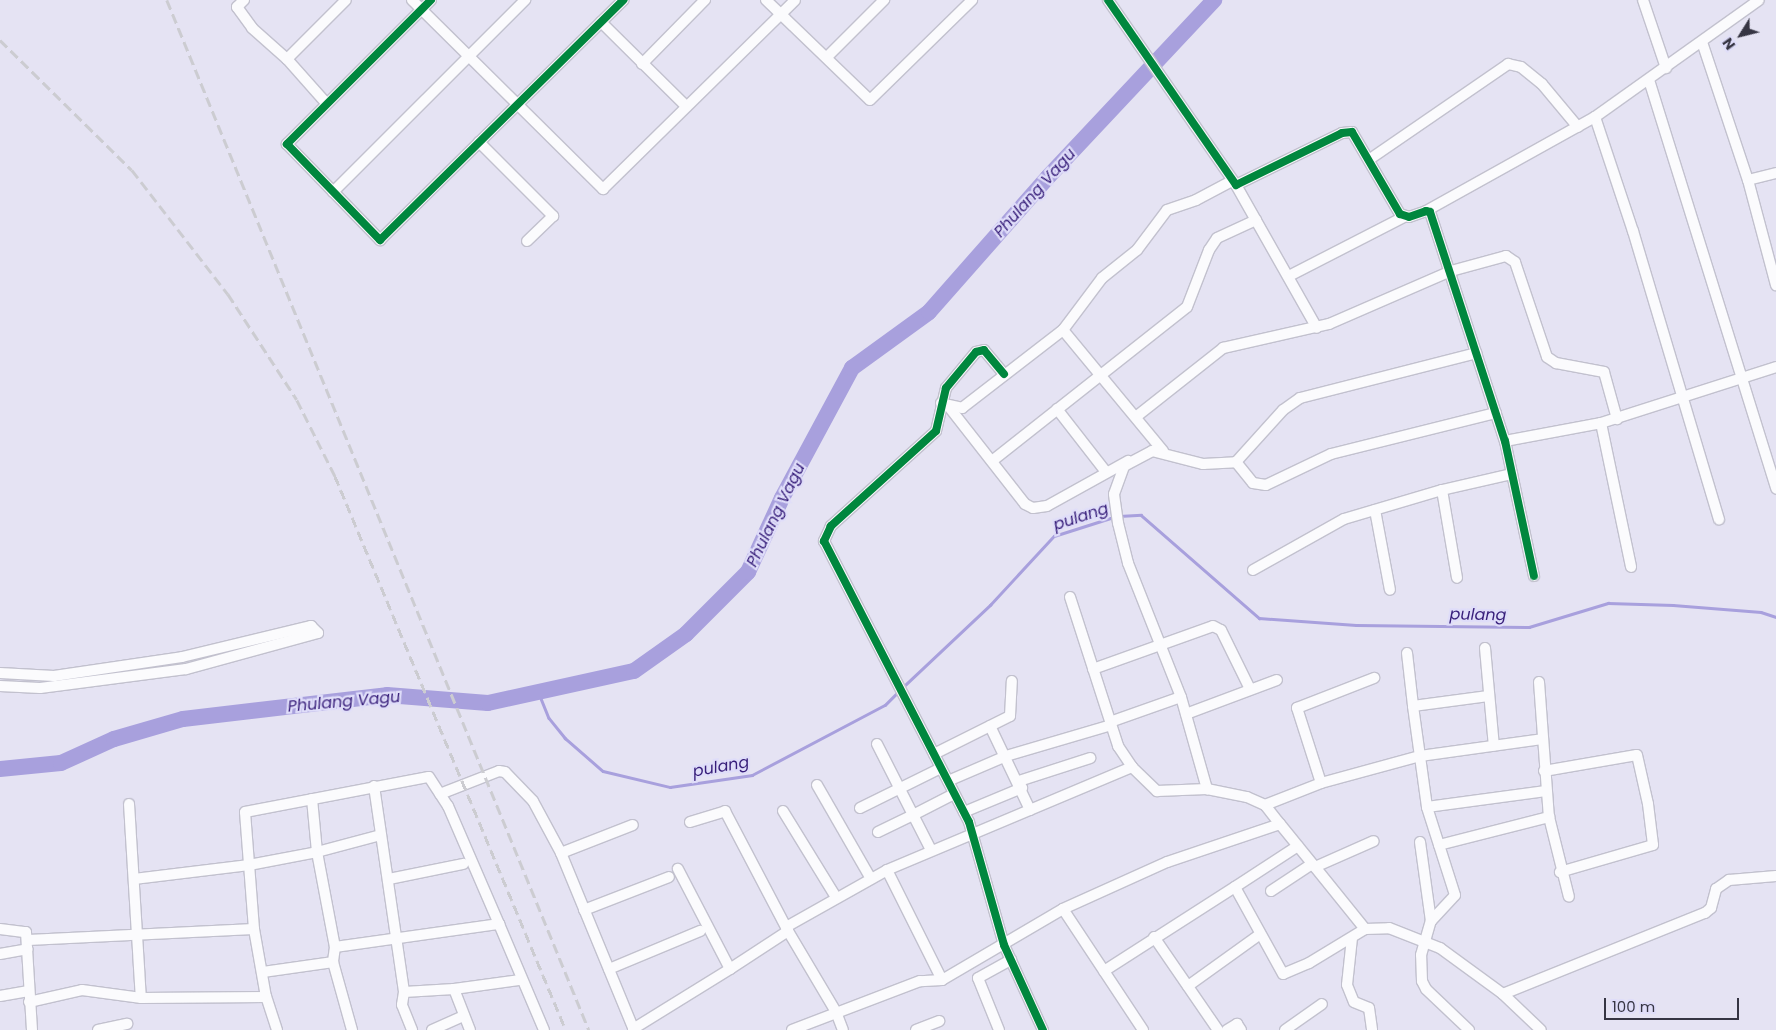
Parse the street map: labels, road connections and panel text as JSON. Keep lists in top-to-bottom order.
{
  "water": ["Phulang Vagu", "pulang"],
  "scale_bar": "100 m",
  "north": "bottom left"
}
